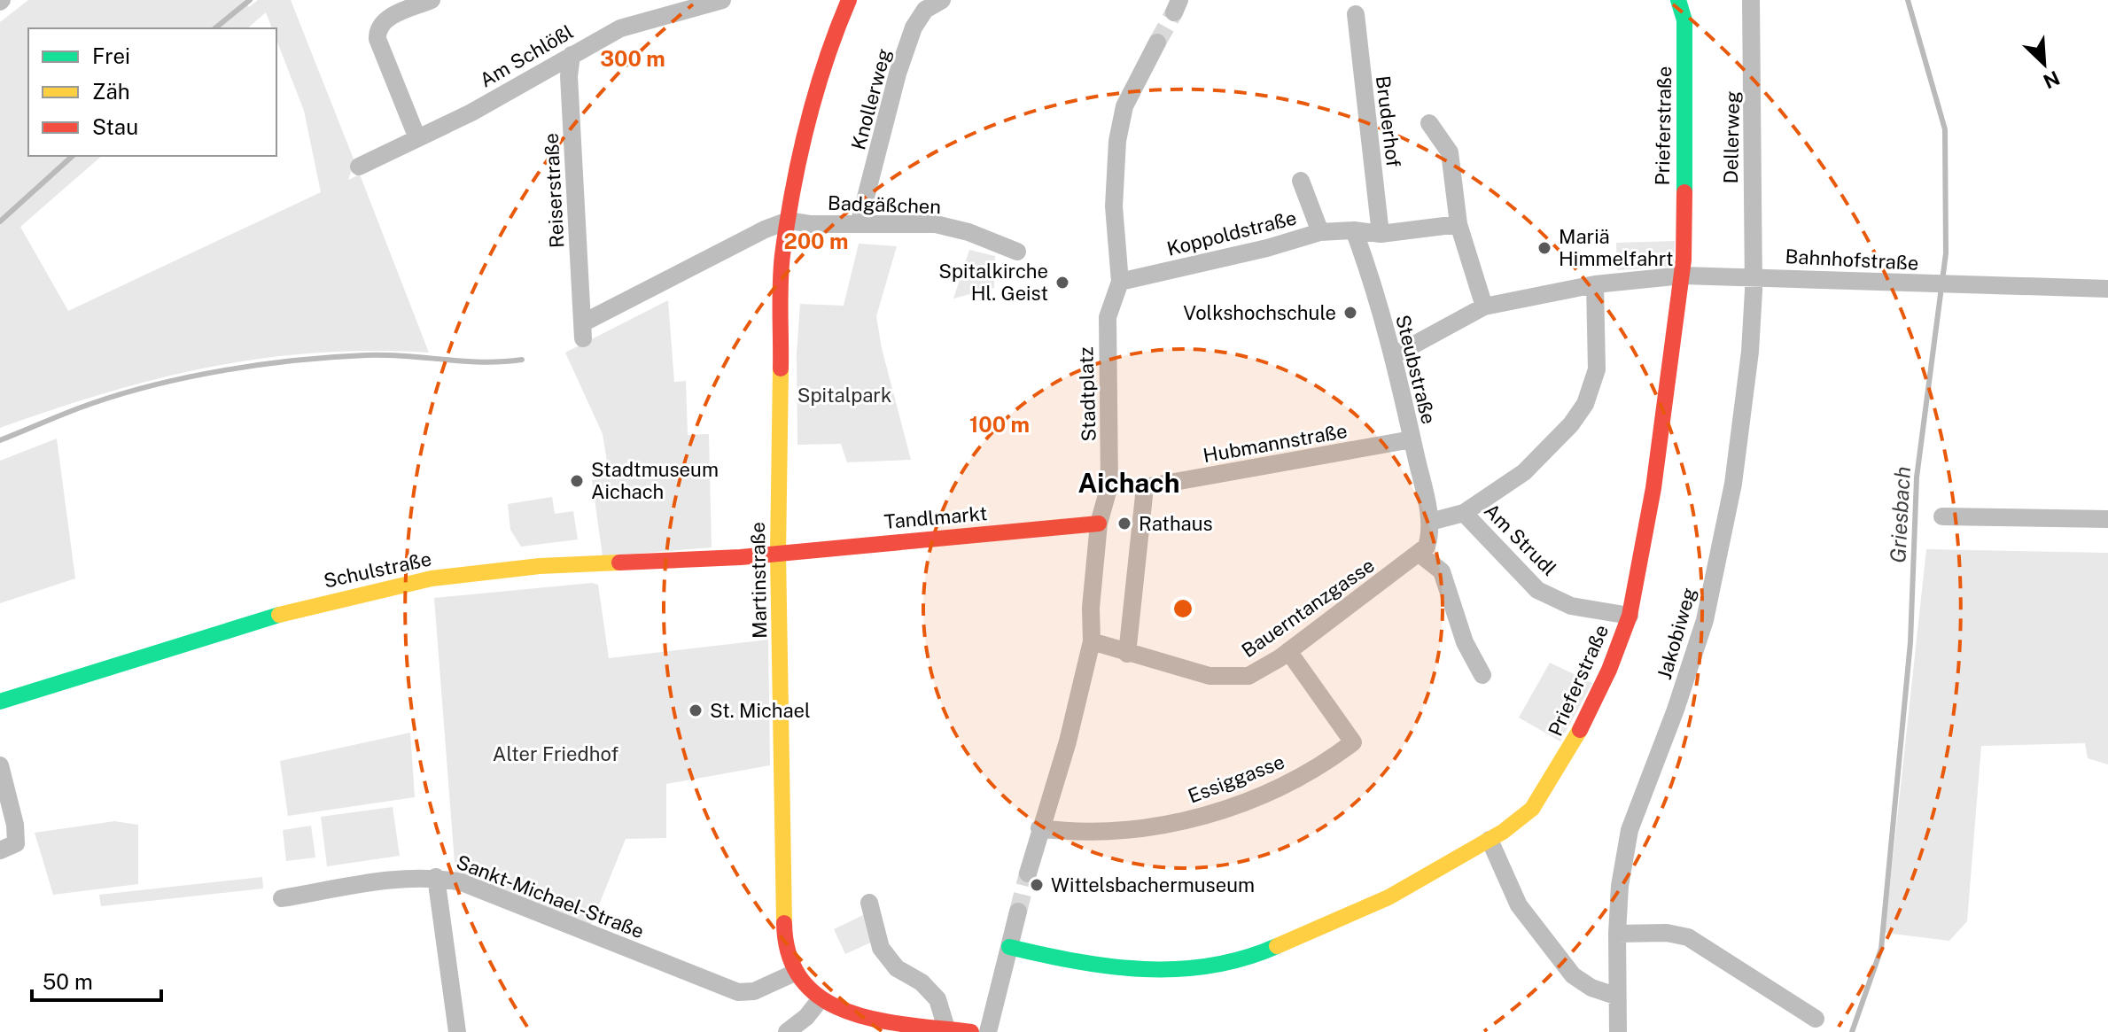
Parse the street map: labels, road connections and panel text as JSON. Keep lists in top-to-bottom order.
{
  "streets": {
    "street": [
      "Am Schlößl",
      "Knollerweg",
      "Bruderhof",
      "Prieferstraße",
      "Dellerweg",
      "Reiserstraße",
      "Badgäßchen",
      "Koppoldstraße",
      "Bahnhofstraße",
      "Steubstraße",
      "Stadtplatz",
      "Hubmannstraße",
      "Tandlmarkt",
      "Am Strudl",
      "Schulstraße",
      "Martinstraße",
      "Bauerntanzgasse",
      "Jakobiweg",
      "Essiggasse",
      "Sankt-Michael-Straße"
    ]
  },
  "crossings": [
    ["Am Schlößl", "Reiserstraße"],
    ["Knollerweg", "Badgäßchen"],
    ["Bruderhof", "Koppoldstraße"],
    ["Prieferstraße", "Bahnhofstraße"],
    ["Prieferstraße", "Am Strudl"],
    ["Dellerweg", "Bahnhofstraße"],
    ["Dellerweg", "Jakobiweg"],
    ["Reiserstraße", "Badgäßchen"],
    ["Reiserstraße", "Martinstraße"],
    ["Badgäßchen", "Martinstraße"],
    ["Koppoldstraße", "Steubstraße"],
    ["Koppoldstraße", "Stadtplatz"],
    ["Bahnhofstraße", "Steubstraße"],
    ["Bahnhofstraße", "Jakobiweg"],
    ["Steubstraße", "Hubmannstraße"],
    ["Stadtplatz", "Tandlmarkt"],
    ["Stadtplatz", "Bauerntanzgasse"],
    ["Stadtplatz", "Essiggasse"],
    ["Hubmannstraße", "Bauerntanzgasse"],
    ["Tandlmarkt", "Schulstraße"],
    ["Tandlmarkt", "Martinstraße"],
    ["Schulstraße", "Martinstraße"],
    ["Martinstraße", "Sankt-Michael-Straße"],
    ["Bauerntanzgasse", "Essiggasse"]
  ],
  "districts": ["Aichach"],
  "water": ["Griesbach"],
  "parks": ["Spitalpark", "Alter Friedhof"],
  "places": [
    "Mariä Himmelfahrt",
    "Spitalkirche Hl. Geist",
    "Volkshochschule",
    "Stadtmuseum Aichach",
    "Rathaus",
    "St. Michael",
    "Wittelsbachermuseum"
  ],
  "legend": ["Frei", "Zäh", "Stau"],
  "scale_bar": "50 m",
  "north": "bottom right",
  "rings": ["300 m", "200 m", "100 m"]
}
